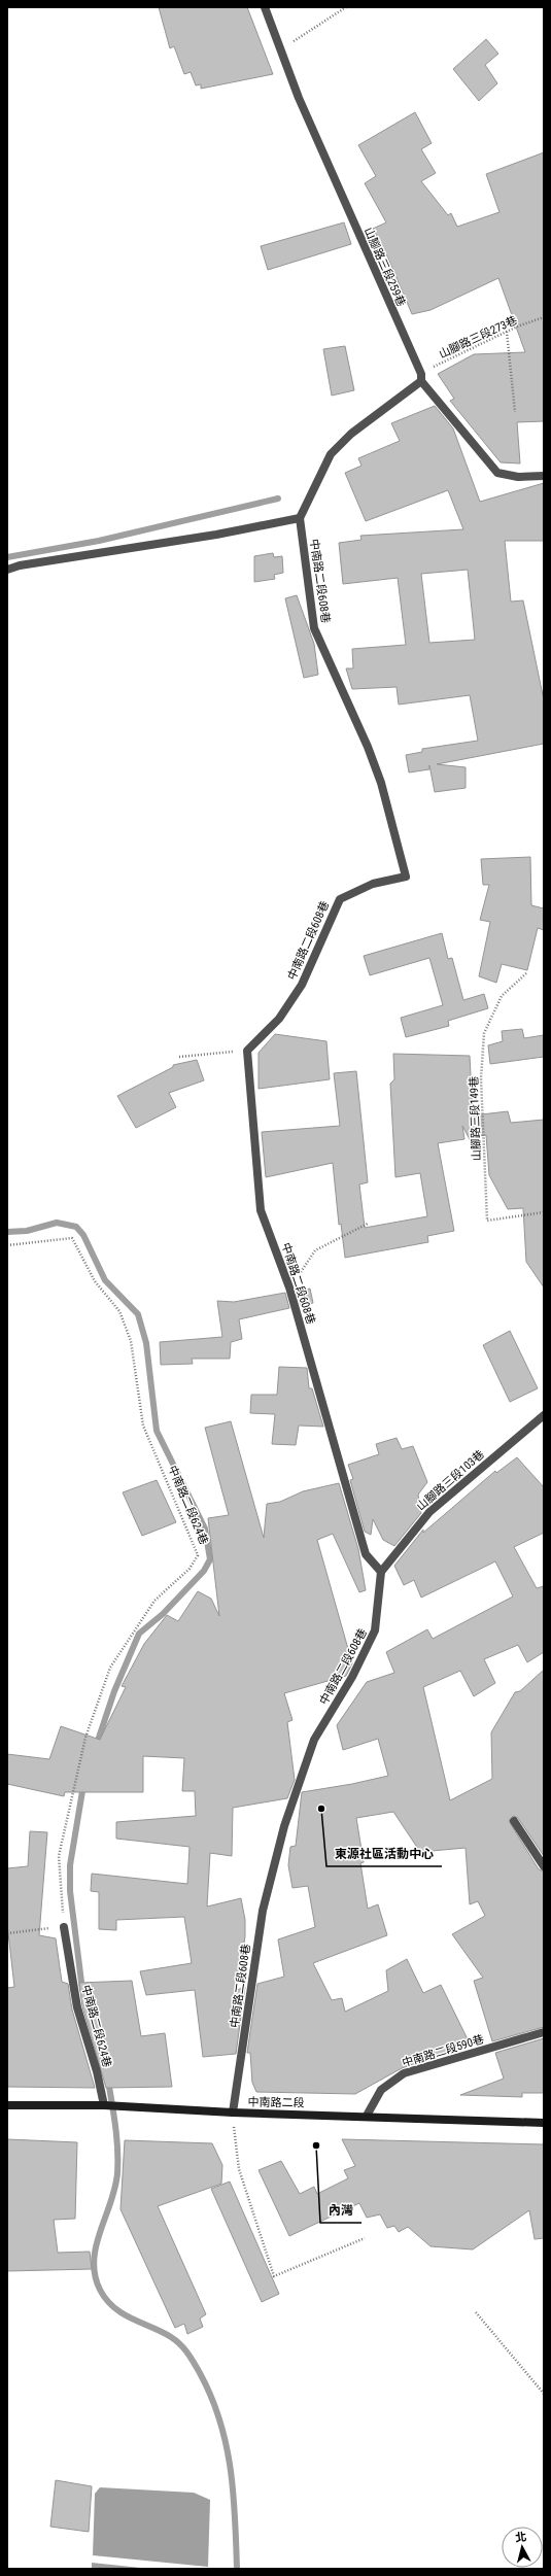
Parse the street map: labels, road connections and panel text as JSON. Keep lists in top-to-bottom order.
{
  "streets": {
    "main road": ["中南路二段"],
    "lane": [
      "山腳路三段259巷",
      "中南路二段608巷",
      "山腳路三段103巷",
      "中南路二段624巷",
      "中南路二段590巷"
    ],
    "path": ["山腳路三段273巷", "山腳路三段149巷"]
  },
  "crossings": [
    ["山腳路三段259巷", "山腳路三段273巷"],
    ["中南路二段608巷", "山腳路三段103巷"],
    ["中南路二段608巷", "中南路二段"],
    ["中南路二段624巷", "中南路二段"],
    ["中南路二段590巷", "中南路二段"]
  ],
  "places": ["東源社區活動中心", "內灣"],
  "north": "top"
}
